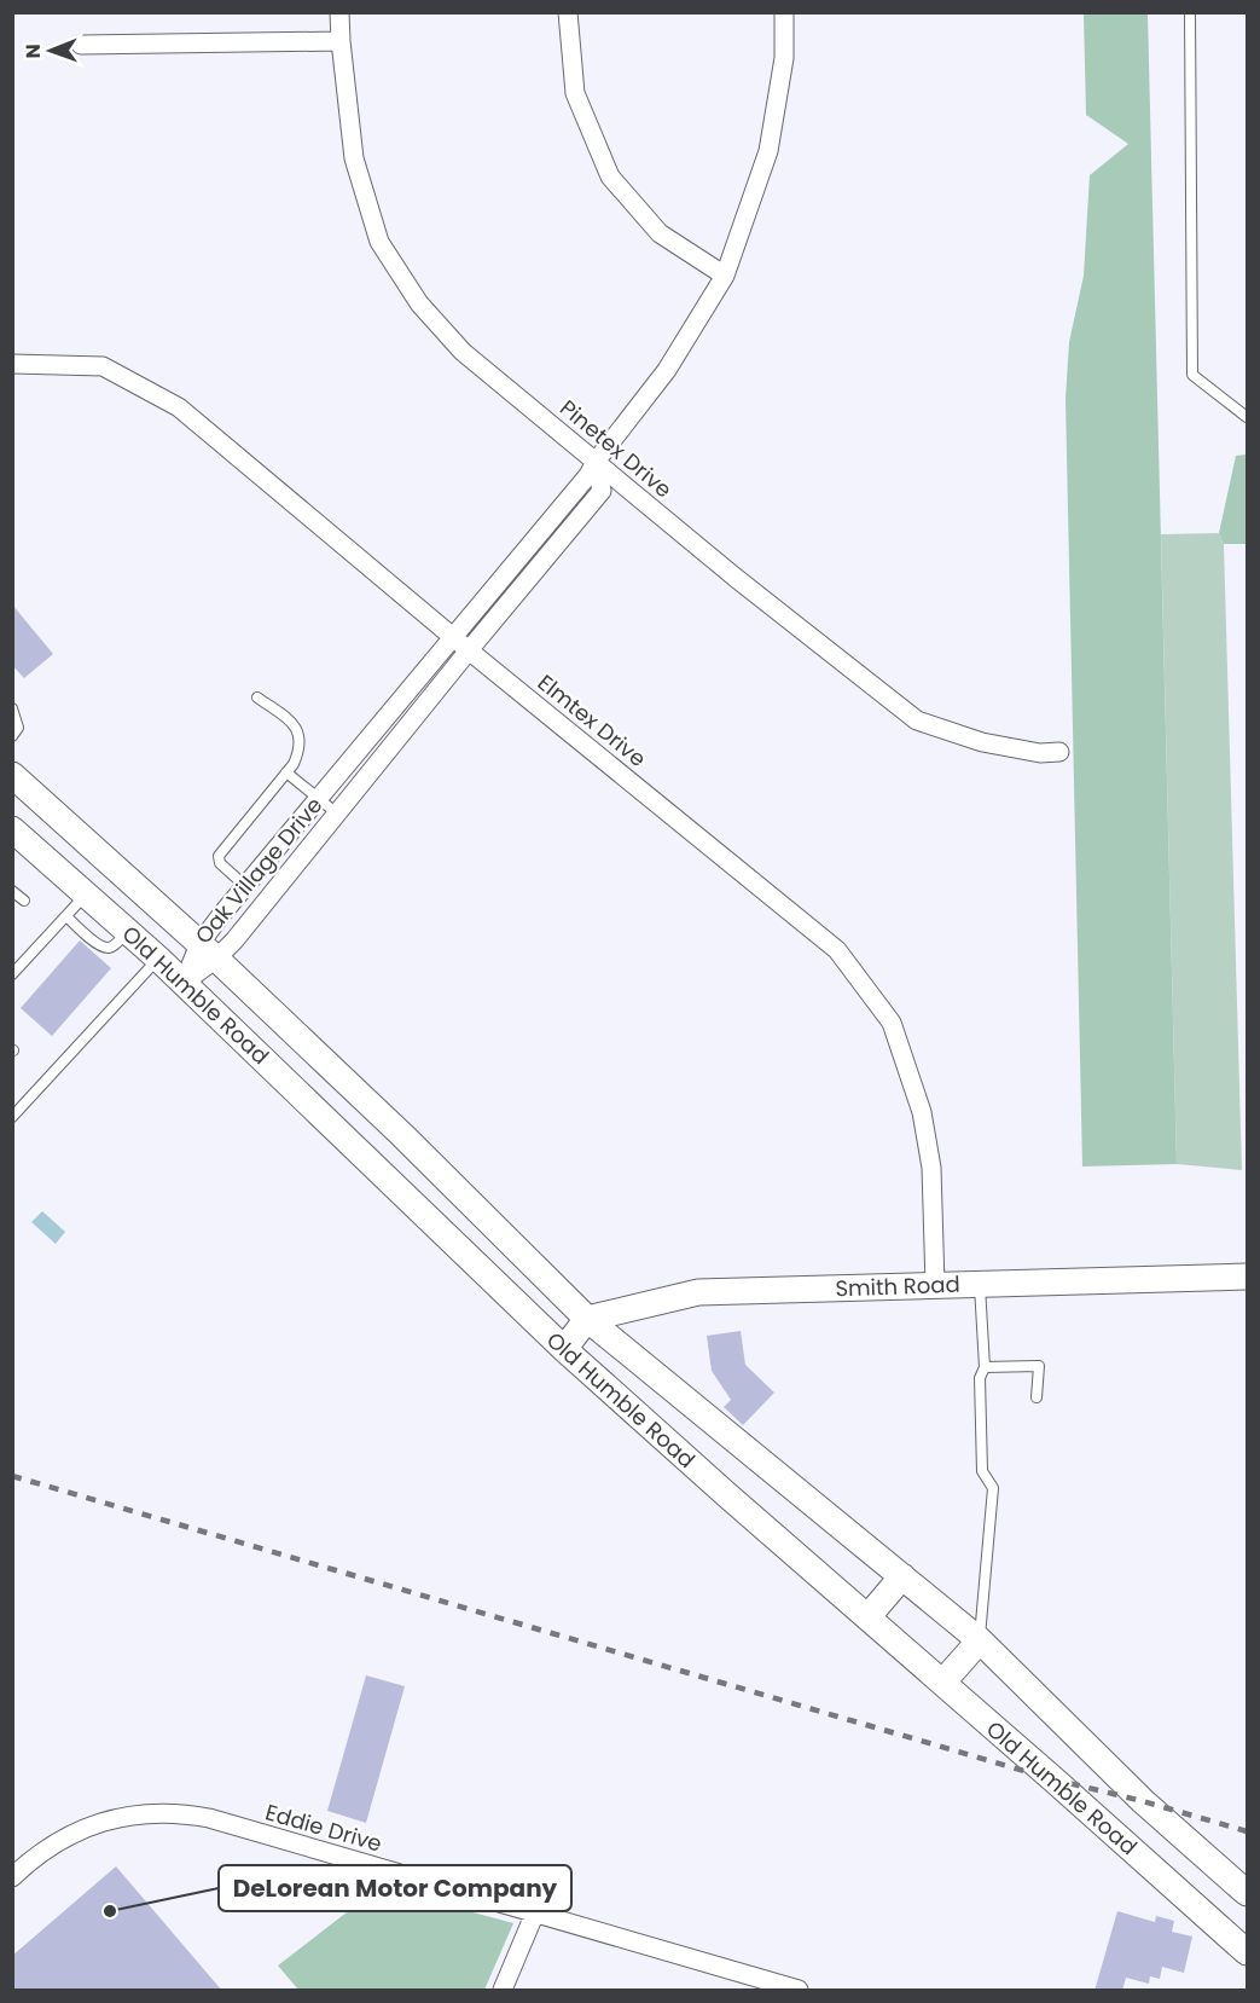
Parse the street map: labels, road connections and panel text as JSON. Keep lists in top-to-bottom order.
{
  "streets": {
    "main road": ["Old Humble Road", "Smith Road"],
    "street": [
      "Pinetex Drive",
      "Elmtex Drive",
      "Oak Village Drive",
      "Eddie Drive"
    ]
  },
  "crossings": [
    ["Pinetex Drive", "Oak Village Drive"],
    ["Elmtex Drive", "Oak Village Drive"],
    ["Elmtex Drive", "Smith Road"],
    ["Oak Village Drive", "Old Humble Road"],
    ["Old Humble Road", "Smith Road"]
  ],
  "places": ["DeLorean Motor Company"],
  "north": "left"
}
